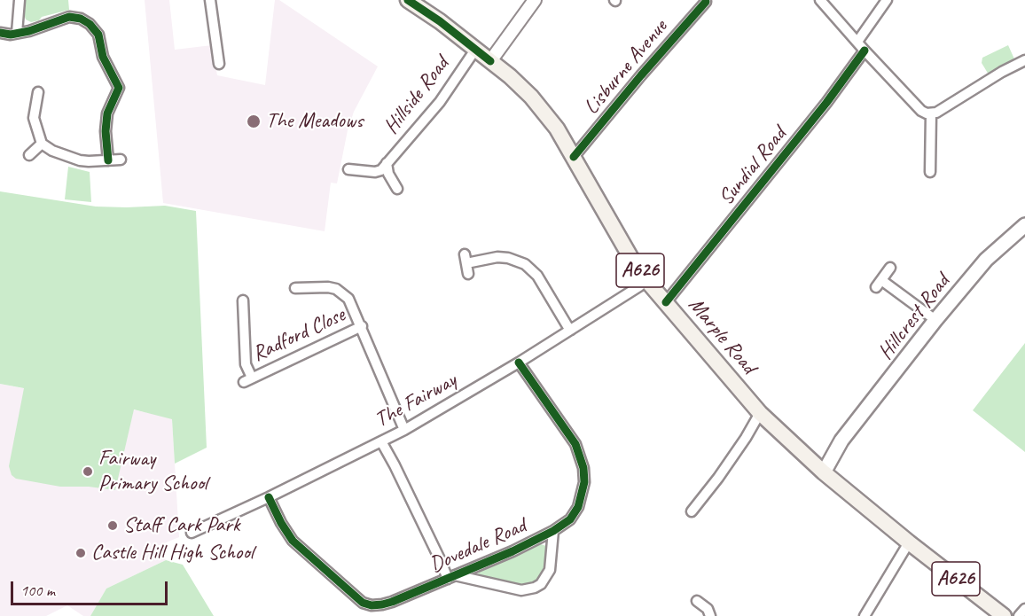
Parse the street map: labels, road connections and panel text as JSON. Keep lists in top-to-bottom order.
{
  "streets": {
    "main road": ["A626", "Hillcrest Road", "Marple Road"],
    "street": [
      "Lisburne Avenue",
      "Hillside Road",
      "Sundial Road",
      "Radford Close",
      "The Fairway",
      "Dovedale Road"
    ]
  },
  "crossings": [
    ["Lisburne Avenue", "Marple Road"],
    ["Hillside Road", "Marple Road"],
    ["Sundial Road", "Marple Road"],
    ["Hillcrest Road", "Marple Road"],
    ["Radford Close", "The Fairway"],
    ["Marple Road", "The Fairway"],
    ["The Fairway", "Dovedale Road"]
  ],
  "places": [
    "The Meadows",
    "Fairway Primary School",
    "Staff Cark Park",
    "Castle Hill High School"
  ],
  "scale_bar": "100 m"
}
